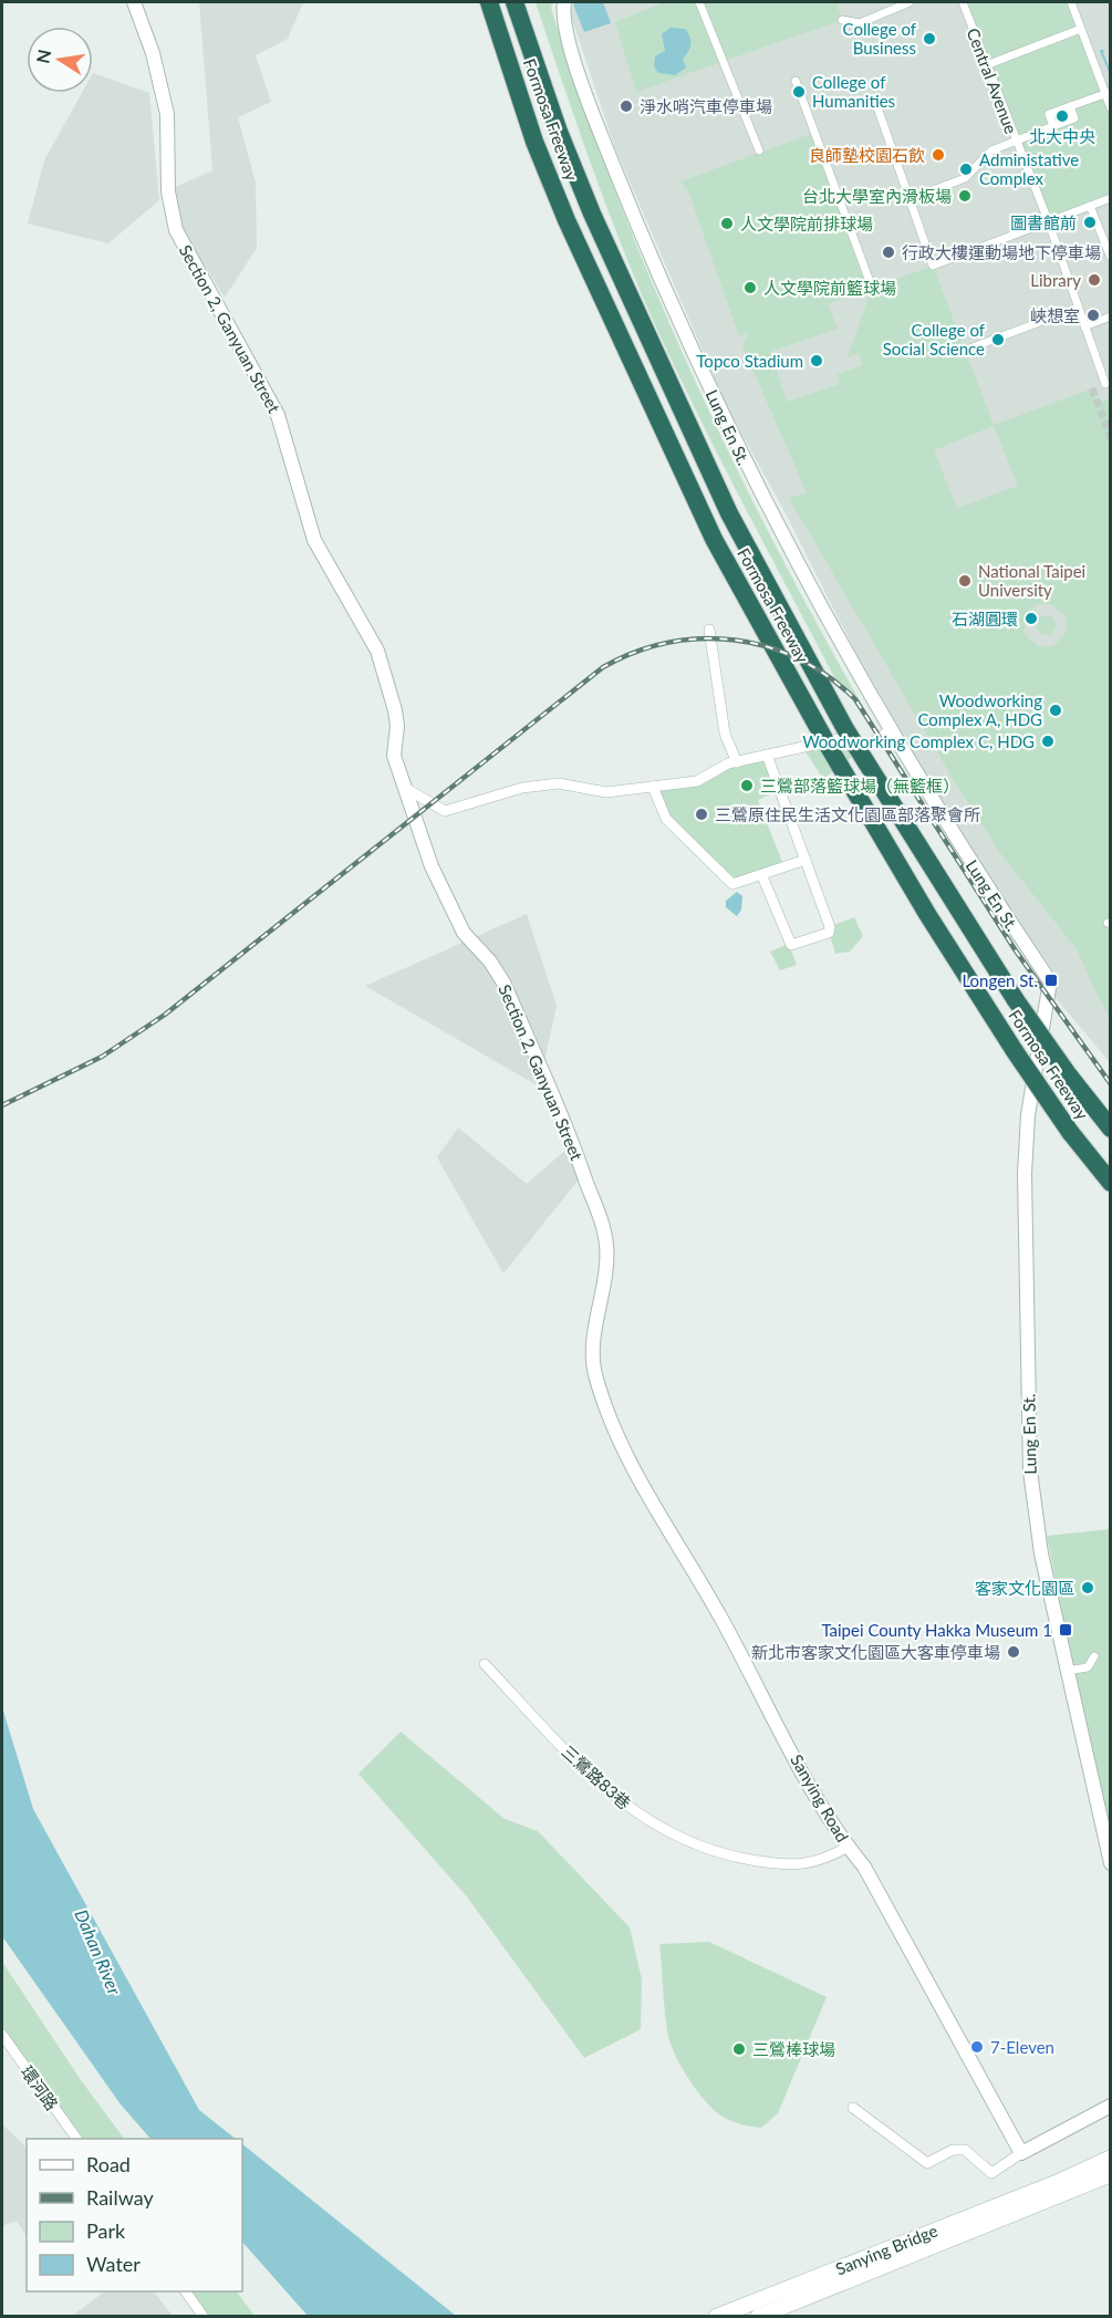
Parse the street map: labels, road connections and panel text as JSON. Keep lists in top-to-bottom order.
{
  "streets": {
    "highway": ["Formosa Freeway"],
    "main road": ["Sanying Bridge"],
    "street": [
      "Central Avenue",
      "Section 2, Ganyuan Street",
      "Lung En St.",
      "三鶯路83巷",
      "Sanying Road",
      "環河路"
    ]
  },
  "crossings": [
    ["Section 2, Ganyuan Street", "Sanying Road"],
    ["三鶯路83巷", "Sanying Road"]
  ],
  "water": ["Dahan River"],
  "places": {
    "other": [
      "College of Business",
      "College of Humanities",
      "淨水哨汽車停車場",
      "北大中央",
      "良師塾校園石飲",
      "Administative Complex",
      "台北大學室內滑板場",
      "圖書館前",
      "人文學院前排球場",
      "行政大樓運動場地下停車場",
      "Library",
      "人文學院前籃球場",
      "峽想室",
      "College of Social Science",
      "Topco Stadium",
      "National Taipei University",
      "石湖圓環",
      "Woodworking Complex A, HDG",
      "Woodworking Complex C, HDG",
      "三鶯部落籃球場（無籃框）",
      "三鶯原住民生活文化園區部落聚會所",
      "客家文化園區",
      "新北市客家文化園區大客車停車場",
      "7-Eleven",
      "三鶯棒球場"
    ],
    "transit": ["Longen St.", "Taipei County Hakka Museum 1"]
  },
  "legend": [
    "Road",
    "Railway",
    "Park",
    "Water"
  ],
  "north": "left"
}
